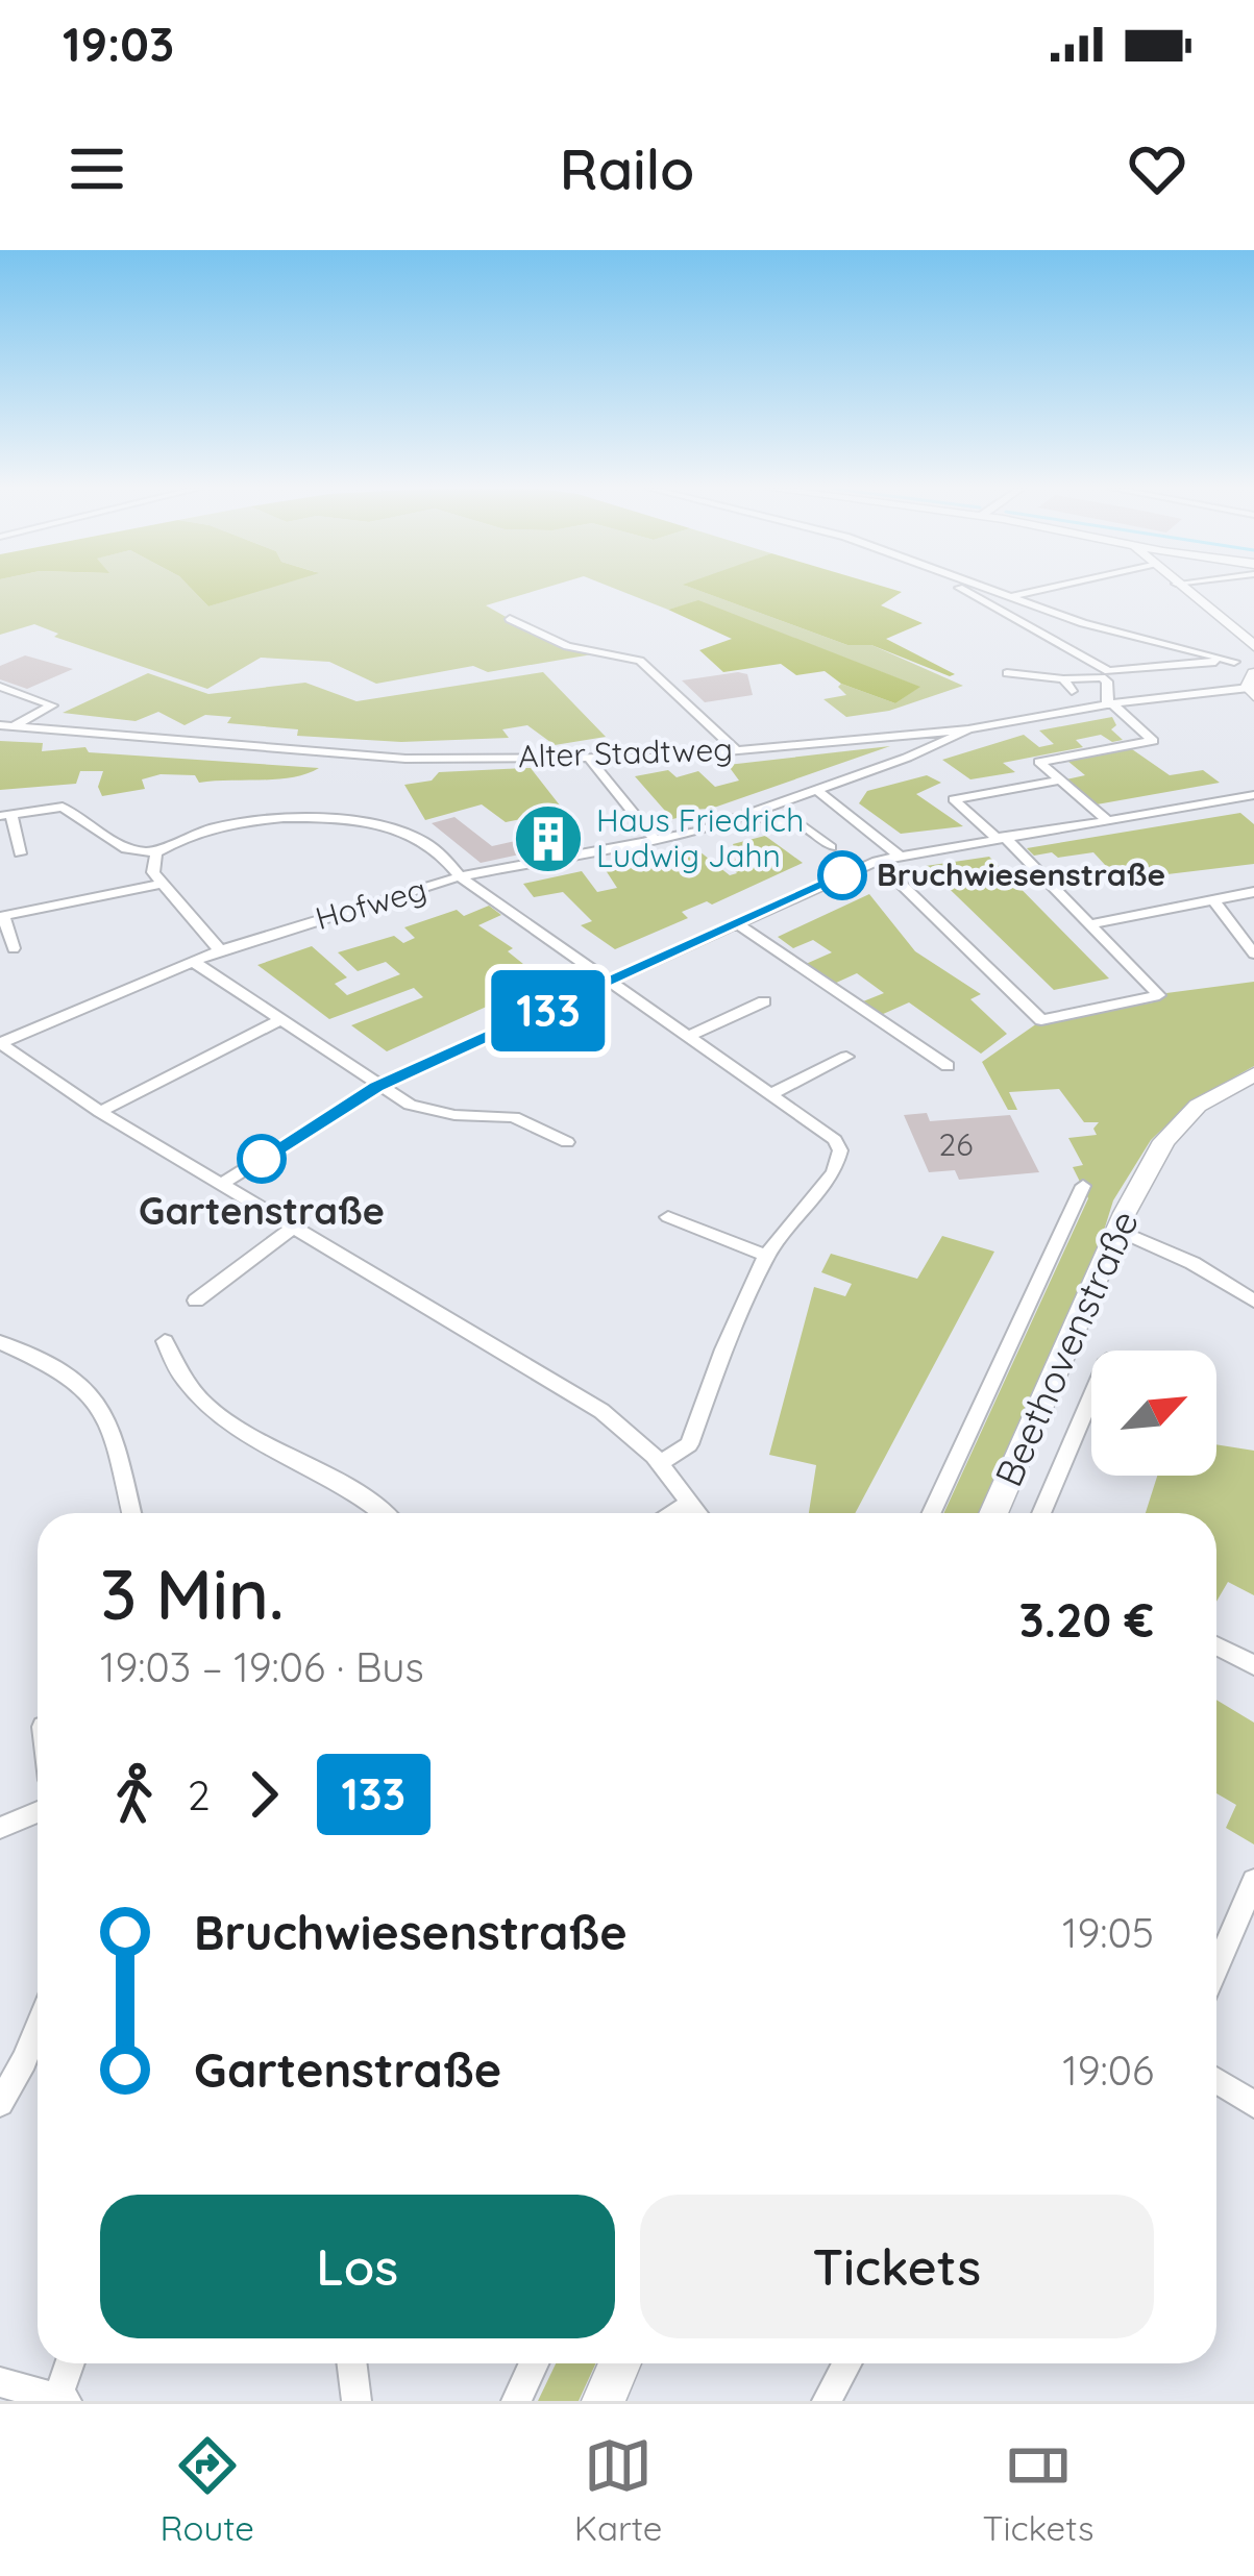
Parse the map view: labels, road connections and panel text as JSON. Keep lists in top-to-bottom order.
{
  "streets": {
    "street": ["Alter Stadtweg", "Hofweg", "Beethovenstraße"]
  },
  "crossings": [
    ["Alter Stadtweg", "Hofweg"]
  ],
  "places": {
    "building": ["Haus Friedrich Ludwig Jahn"],
    "other": ["Bruchwiesenstraße", "Gartenstraße"]
  },
  "lines": ["bus line 133"],
  "house_numbers": ["26"],
  "north": "top right",
  "page": {
    "status": "19:03",
    "header": "Railo",
    "on_map": "133",
    "heading": ["3 Min.", "19:03 – 19:06 · Bus", "3.20 €"],
    "legs": ["2", "133"],
    "list": [
      {
        "name": "Bruchwiesenstraße",
        "value": "19:05"
      },
      {
        "name": "Gartenstraße",
        "value": "19:06"
      }
    ],
    "buttons": ["Los", "Tickets"],
    "tabs": ["Route", "Karte", "Tickets"]
  }
}
